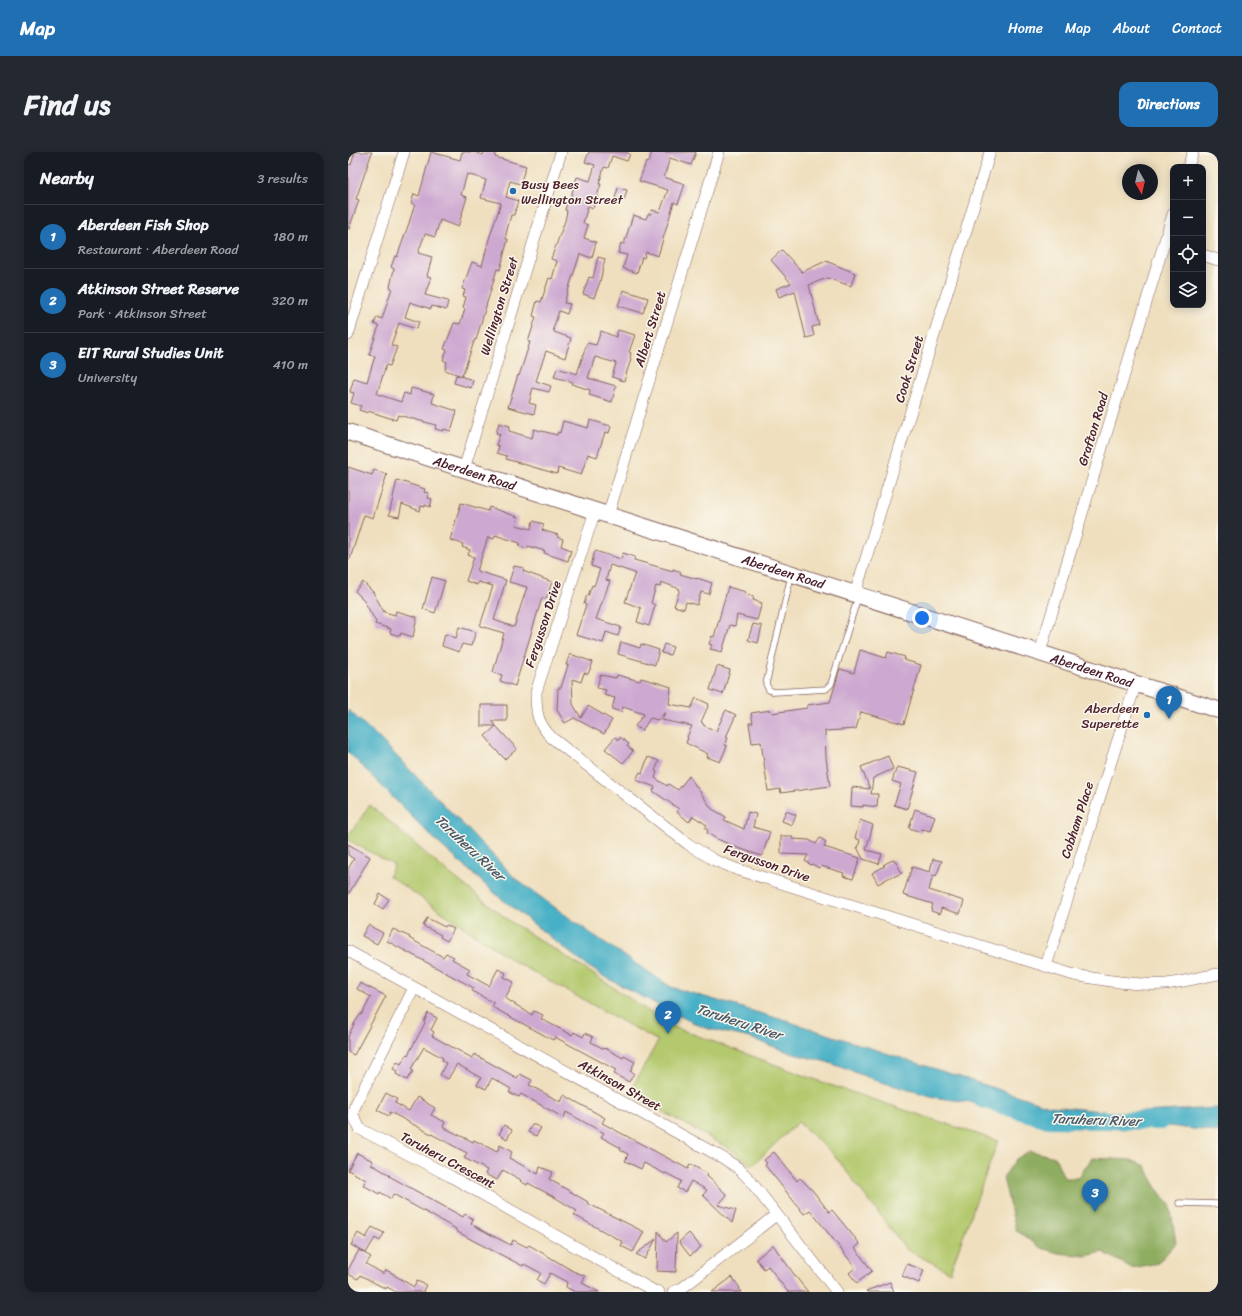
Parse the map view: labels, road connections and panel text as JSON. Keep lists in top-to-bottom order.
{
  "streets": {
    "street": [
      "Wellington Street",
      "Albert Street",
      "Cook Street",
      "Grafton Road",
      "Aberdeen Road",
      "Fergusson Drive",
      "Cobham Place",
      "Atkinson Street",
      "Taruheru Crescent"
    ]
  },
  "crossings": [
    ["Wellington Street", "Aberdeen Road"],
    ["Albert Street", "Aberdeen Road"],
    ["Albert Street", "Fergusson Drive"],
    ["Cook Street", "Aberdeen Road"],
    ["Grafton Road", "Aberdeen Road"],
    ["Aberdeen Road", "Fergusson Drive"],
    ["Aberdeen Road", "Cobham Place"],
    ["Fergusson Drive", "Cobham Place"],
    ["Atkinson Street", "Taruheru Crescent"]
  ],
  "water": ["Taruheru River"],
  "places": ["Busy Bees Wellington Street", "Aberdeen Superette"],
  "north": "bottom",
  "page": {
    "header": "Map",
    "nav": [
      "Home",
      "Map",
      "About",
      "Contact"
    ],
    "title": "Find us",
    "buttons": "Directions",
    "heading": ["Nearby", "3 results"],
    "map_buttons": ["+", "−"],
    "list": [
      {
        "mark": "1",
        "name": "Aberdeen Fish Shop",
        "note": "Restaurant · Aberdeen Road",
        "value": "180 m"
      },
      {
        "mark": "2",
        "name": "Atkinson Street Reserve",
        "note": "Park · Atkinson Street",
        "value": "320 m"
      },
      {
        "mark": "3",
        "name": "EIT Rural Studies Unit",
        "note": "University",
        "value": "410 m"
      }
    ],
    "pins": ["1", "2", "3"]
  }
}
